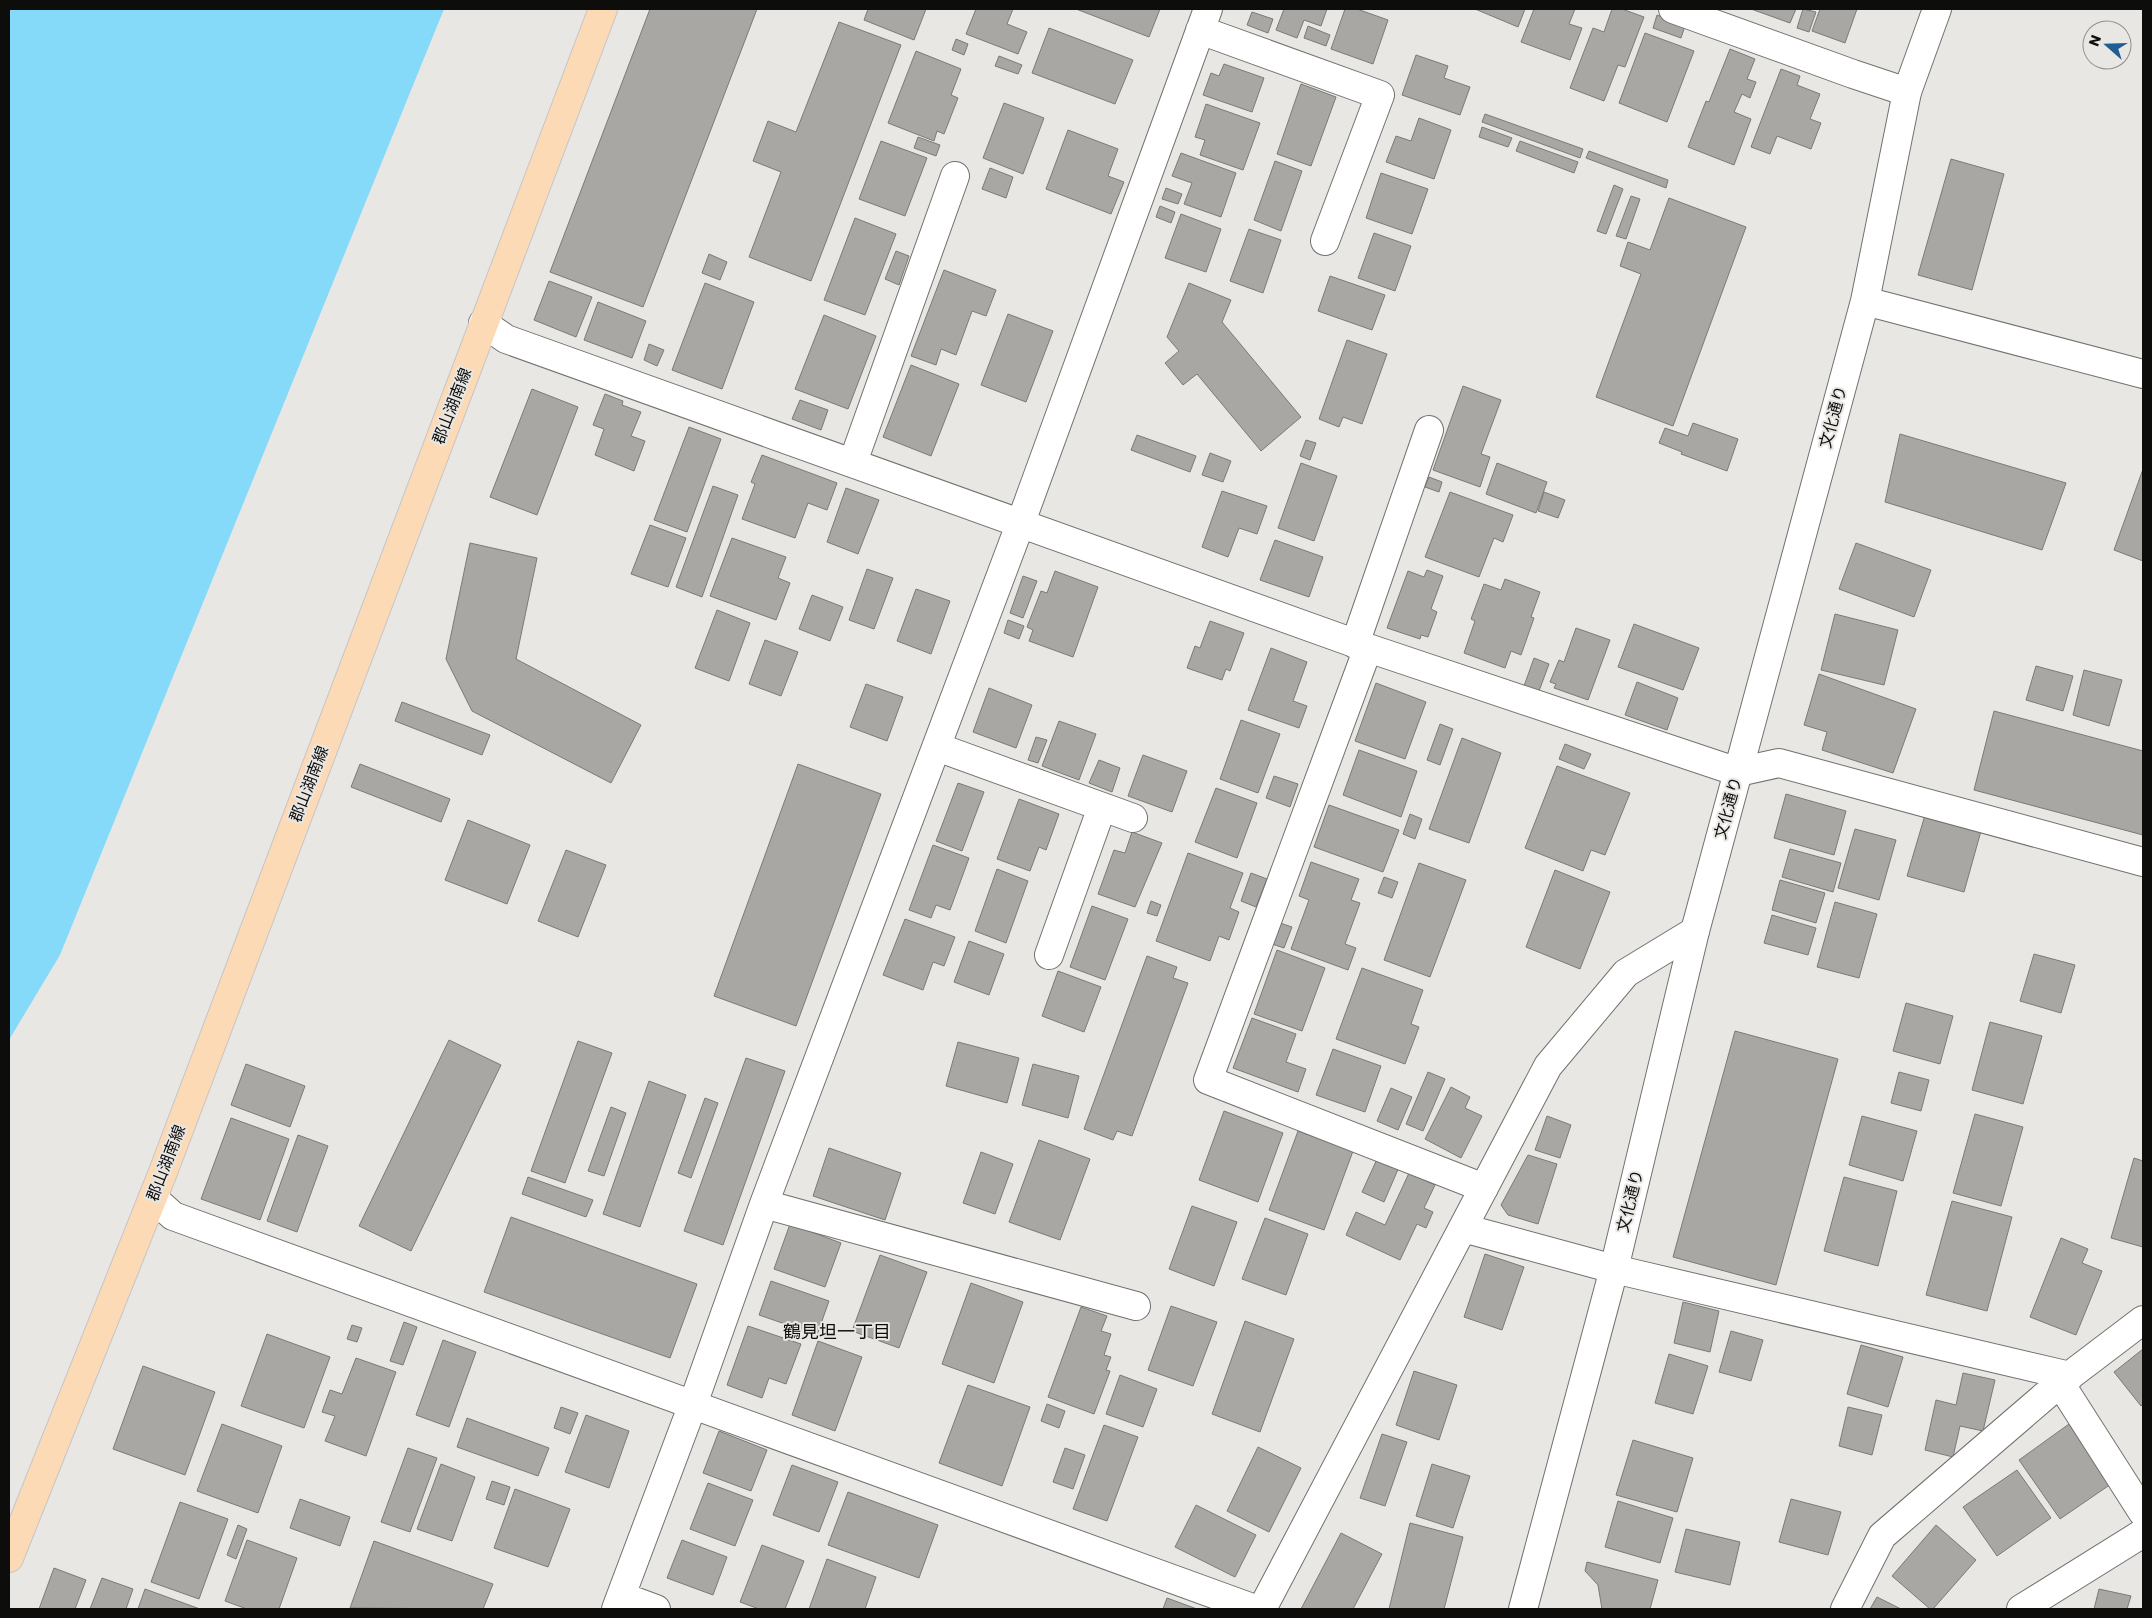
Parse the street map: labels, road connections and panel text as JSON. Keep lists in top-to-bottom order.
{
  "streets": {
    "main road": ["郡山湖南線"],
    "street": ["文化通り"]
  },
  "districts": ["鶴見坦一丁目"],
  "north": "left"
}
